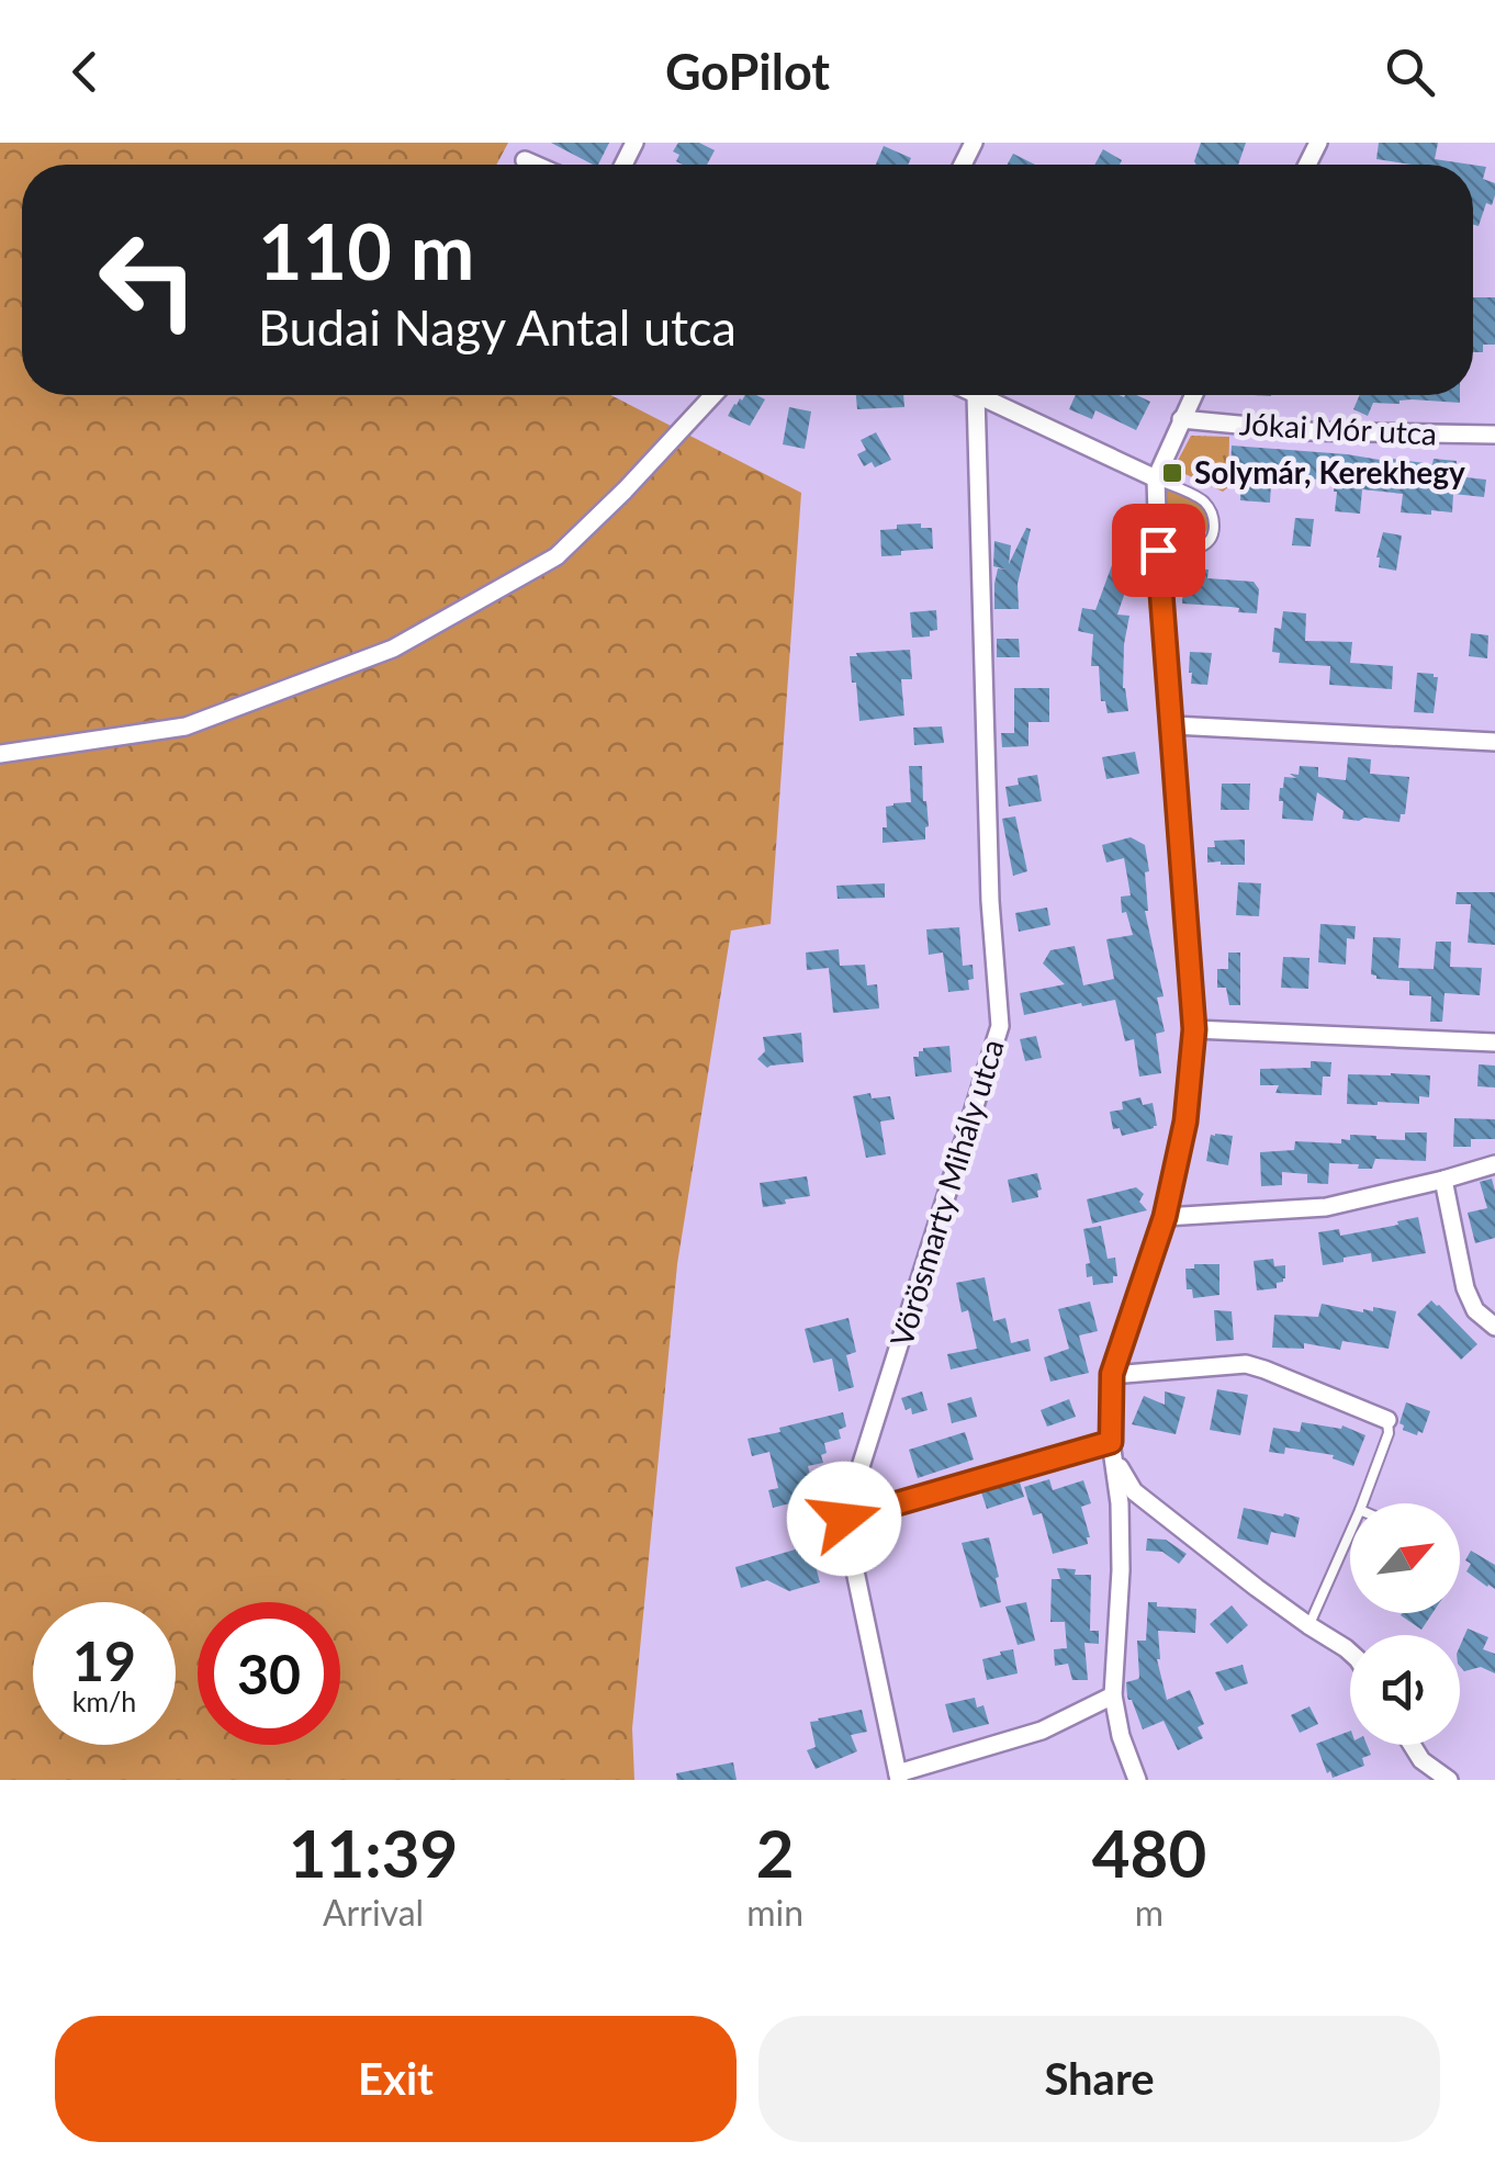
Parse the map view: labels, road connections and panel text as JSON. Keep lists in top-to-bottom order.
{
  "streets": {
    "street": ["Jókai Mór utca", "Vörösmarty Mihály utca"]
  },
  "places": {
    "transit": ["Solymár, Kerekhegy"]
  },
  "north": "top right",
  "page": {
    "header": "GoPilot",
    "turn": ["110 m", "Budai Nagy Antal utca"],
    "speed": "19 km/h",
    "limit": "30",
    "eta": [
      "11:39",
      "Arrival",
      "2",
      "min",
      "480",
      "m"
    ],
    "buttons": ["Exit", "Share"]
  }
}
